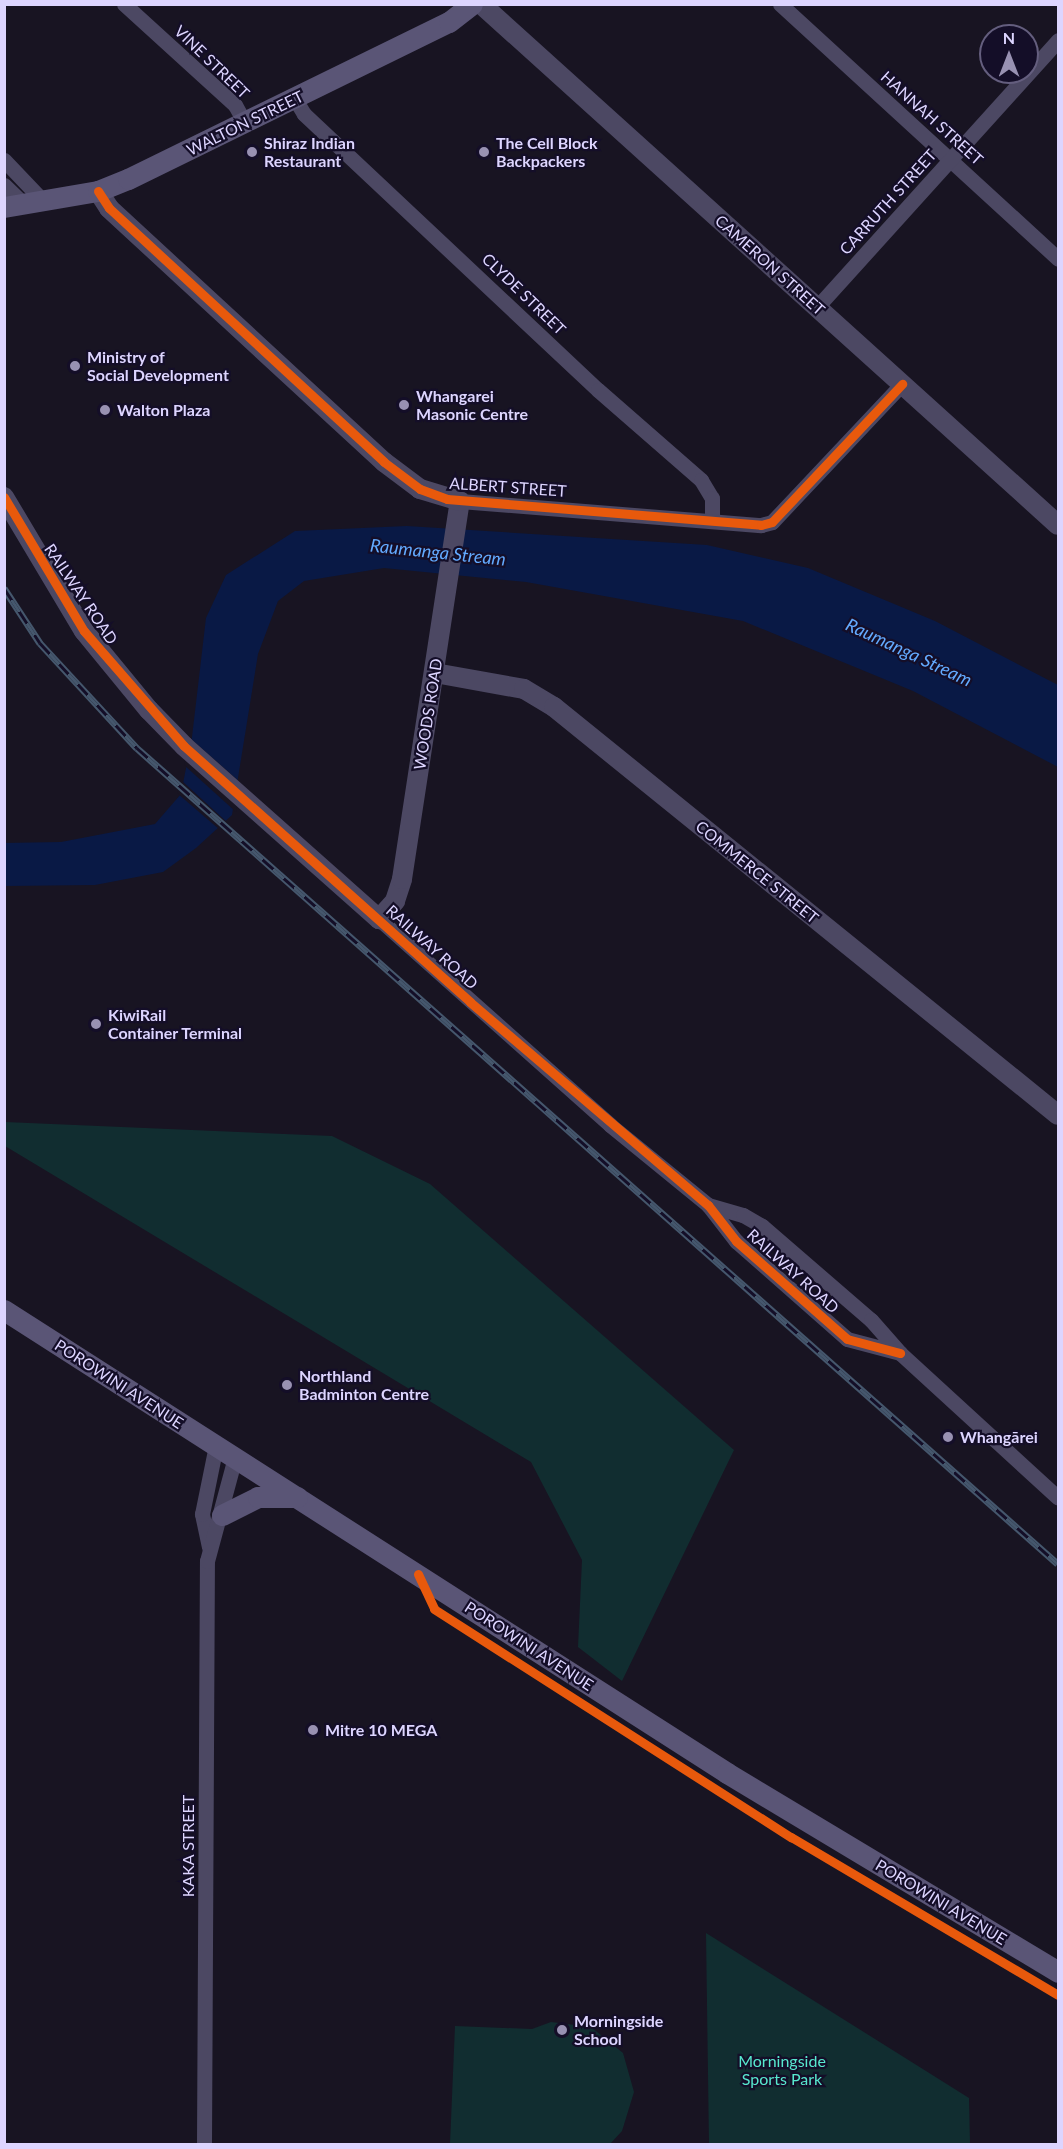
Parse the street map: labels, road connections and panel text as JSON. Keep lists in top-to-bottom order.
{
  "streets": {
    "main road": ["WALTON STREET", "POROWINI AVENUE"],
    "street": [
      "VINE STREET",
      "HANNAH STREET",
      "CARRUTH STREET",
      "CAMERON STREET",
      "CLYDE STREET",
      "ALBERT STREET",
      "RAILWAY ROAD",
      "WOODS ROAD",
      "COMMERCE STREET",
      "KAKA STREET"
    ]
  },
  "crossings": [
    ["VINE STREET", "WALTON STREET"],
    ["HANNAH STREET", "CARRUTH STREET"],
    ["WALTON STREET", "CLYDE STREET"],
    ["WALTON STREET", "ALBERT STREET"],
    ["CARRUTH STREET", "CAMERON STREET"],
    ["CAMERON STREET", "ALBERT STREET"],
    ["CLYDE STREET", "ALBERT STREET"],
    ["ALBERT STREET", "WOODS ROAD"],
    ["RAILWAY ROAD", "WOODS ROAD"],
    ["WOODS ROAD", "COMMERCE STREET"],
    ["POROWINI AVENUE", "KAKA STREET"]
  ],
  "water": ["Raumanga Stream"],
  "parks": ["Morningside Sports Park"],
  "places": [
    "Shiraz Indian Restaurant",
    "The Cell Block Backpackers",
    "Ministry of Social Development",
    "Whangarei Masonic Centre",
    "Walton Plaza",
    "KiwiRail Container Terminal",
    "Northland Badminton Centre",
    "Whangārei",
    "Mitre 10 MEGA",
    "Morningside School"
  ],
  "north": "top"
}
